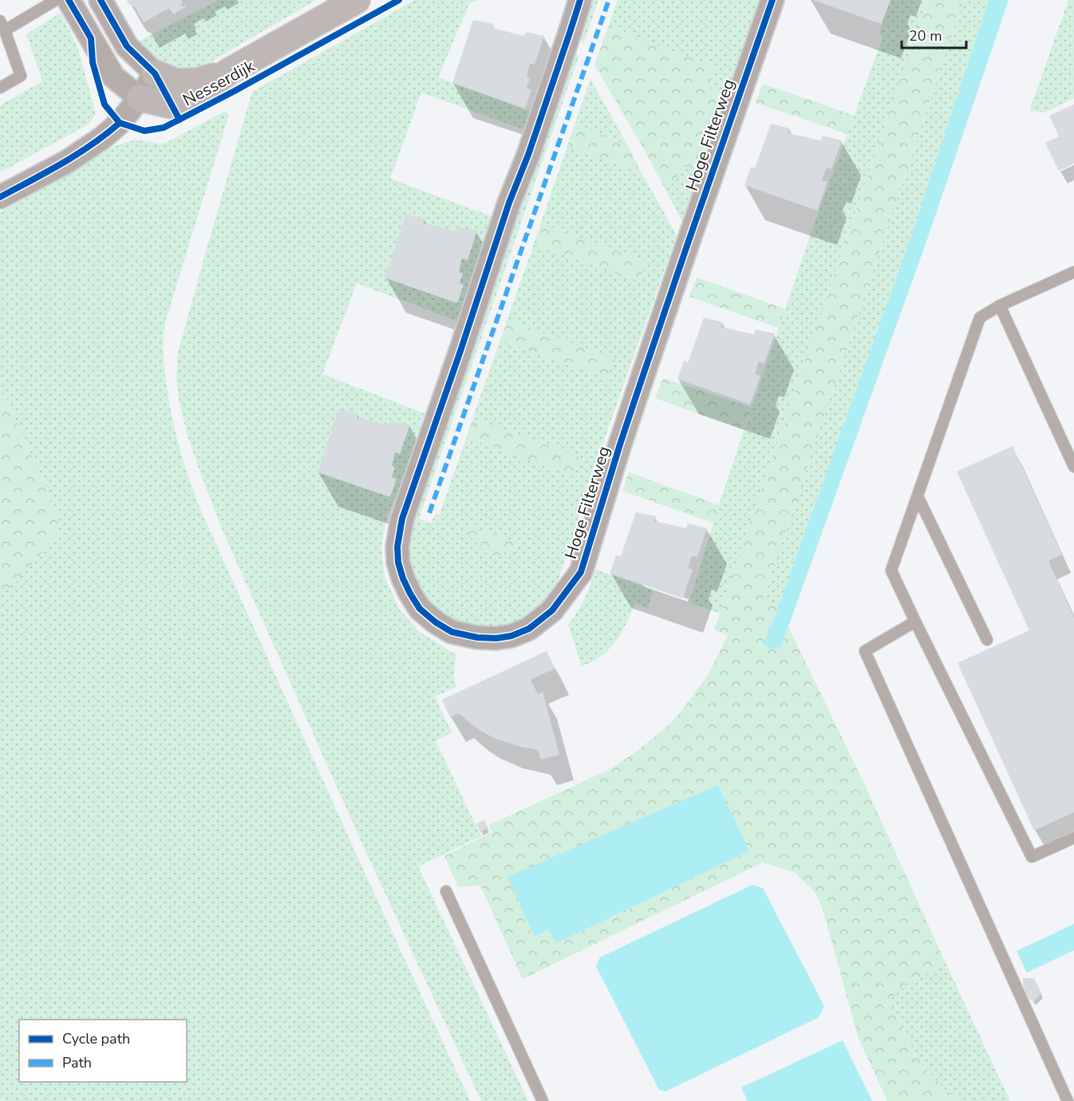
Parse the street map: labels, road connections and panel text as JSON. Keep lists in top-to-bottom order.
{
  "streets": {
    "street": ["Nesserdijk", "Hoge Filterweg"]
  },
  "legend": ["Cycle path", "Path"],
  "scale_bar": "20 m"
}
